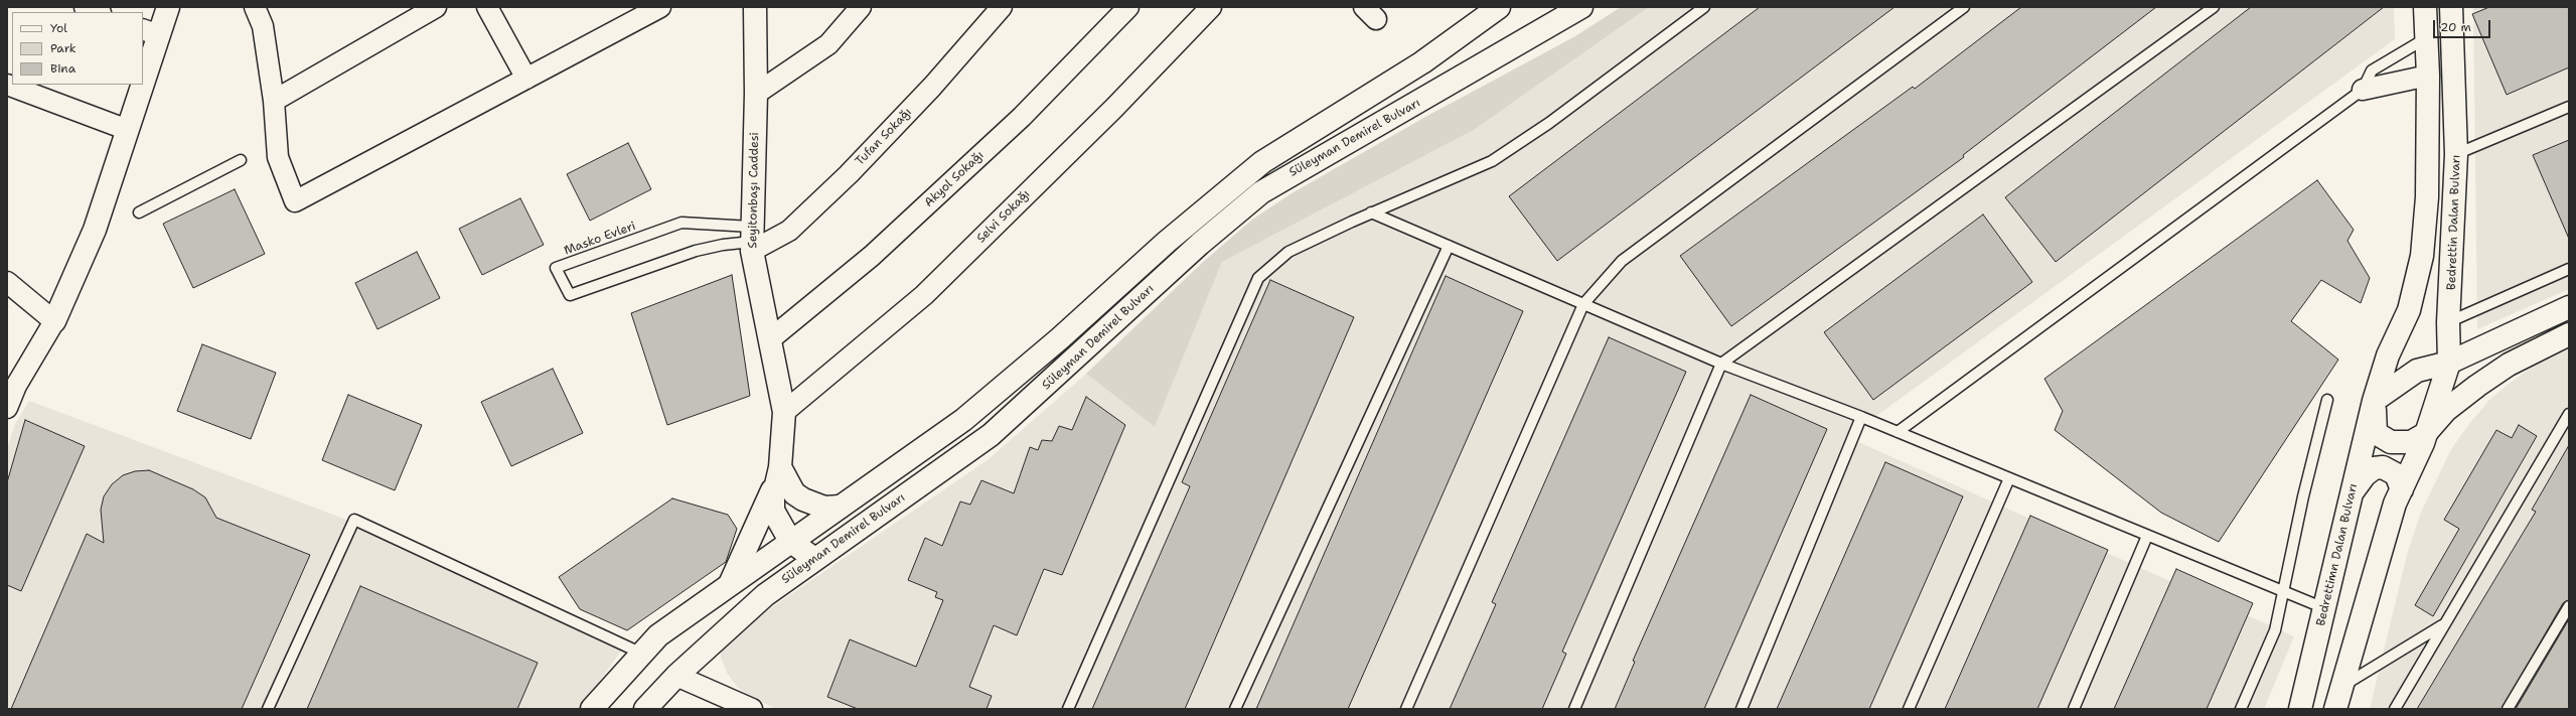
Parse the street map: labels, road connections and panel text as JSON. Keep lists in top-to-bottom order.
{
  "streets": {
    "main road": [
      "Süleyman Demirel Bulvarı",
      "Seyitonbaşı Caddesi",
      "Bedrettin Dalan Bulvarı",
      "Bedrettimn Dalan Bulvarı"
    ],
    "street": ["Tufan Sokağı", "Akyol Sokağı", "Selvi Sokağı"],
    "lane": ["Masko Evleri"]
  },
  "crossings": [
    ["Tufan Sokağı", "Seyitonbaşı Caddesi"],
    ["Tufan Sokağı", "Masko Evleri"],
    ["Süleyman Demirel Bulvarı", "Seyitonbaşı Caddesi"],
    ["Akyol Sokağı", "Seyitonbaşı Caddesi"],
    ["Seyitonbaşı Caddesi", "Selvi Sokağı"],
    ["Seyitonbaşı Caddesi", "Masko Evleri"]
  ],
  "legend": ["Yol", "Park", "Bina"],
  "scale_bar": "20 m"
}
